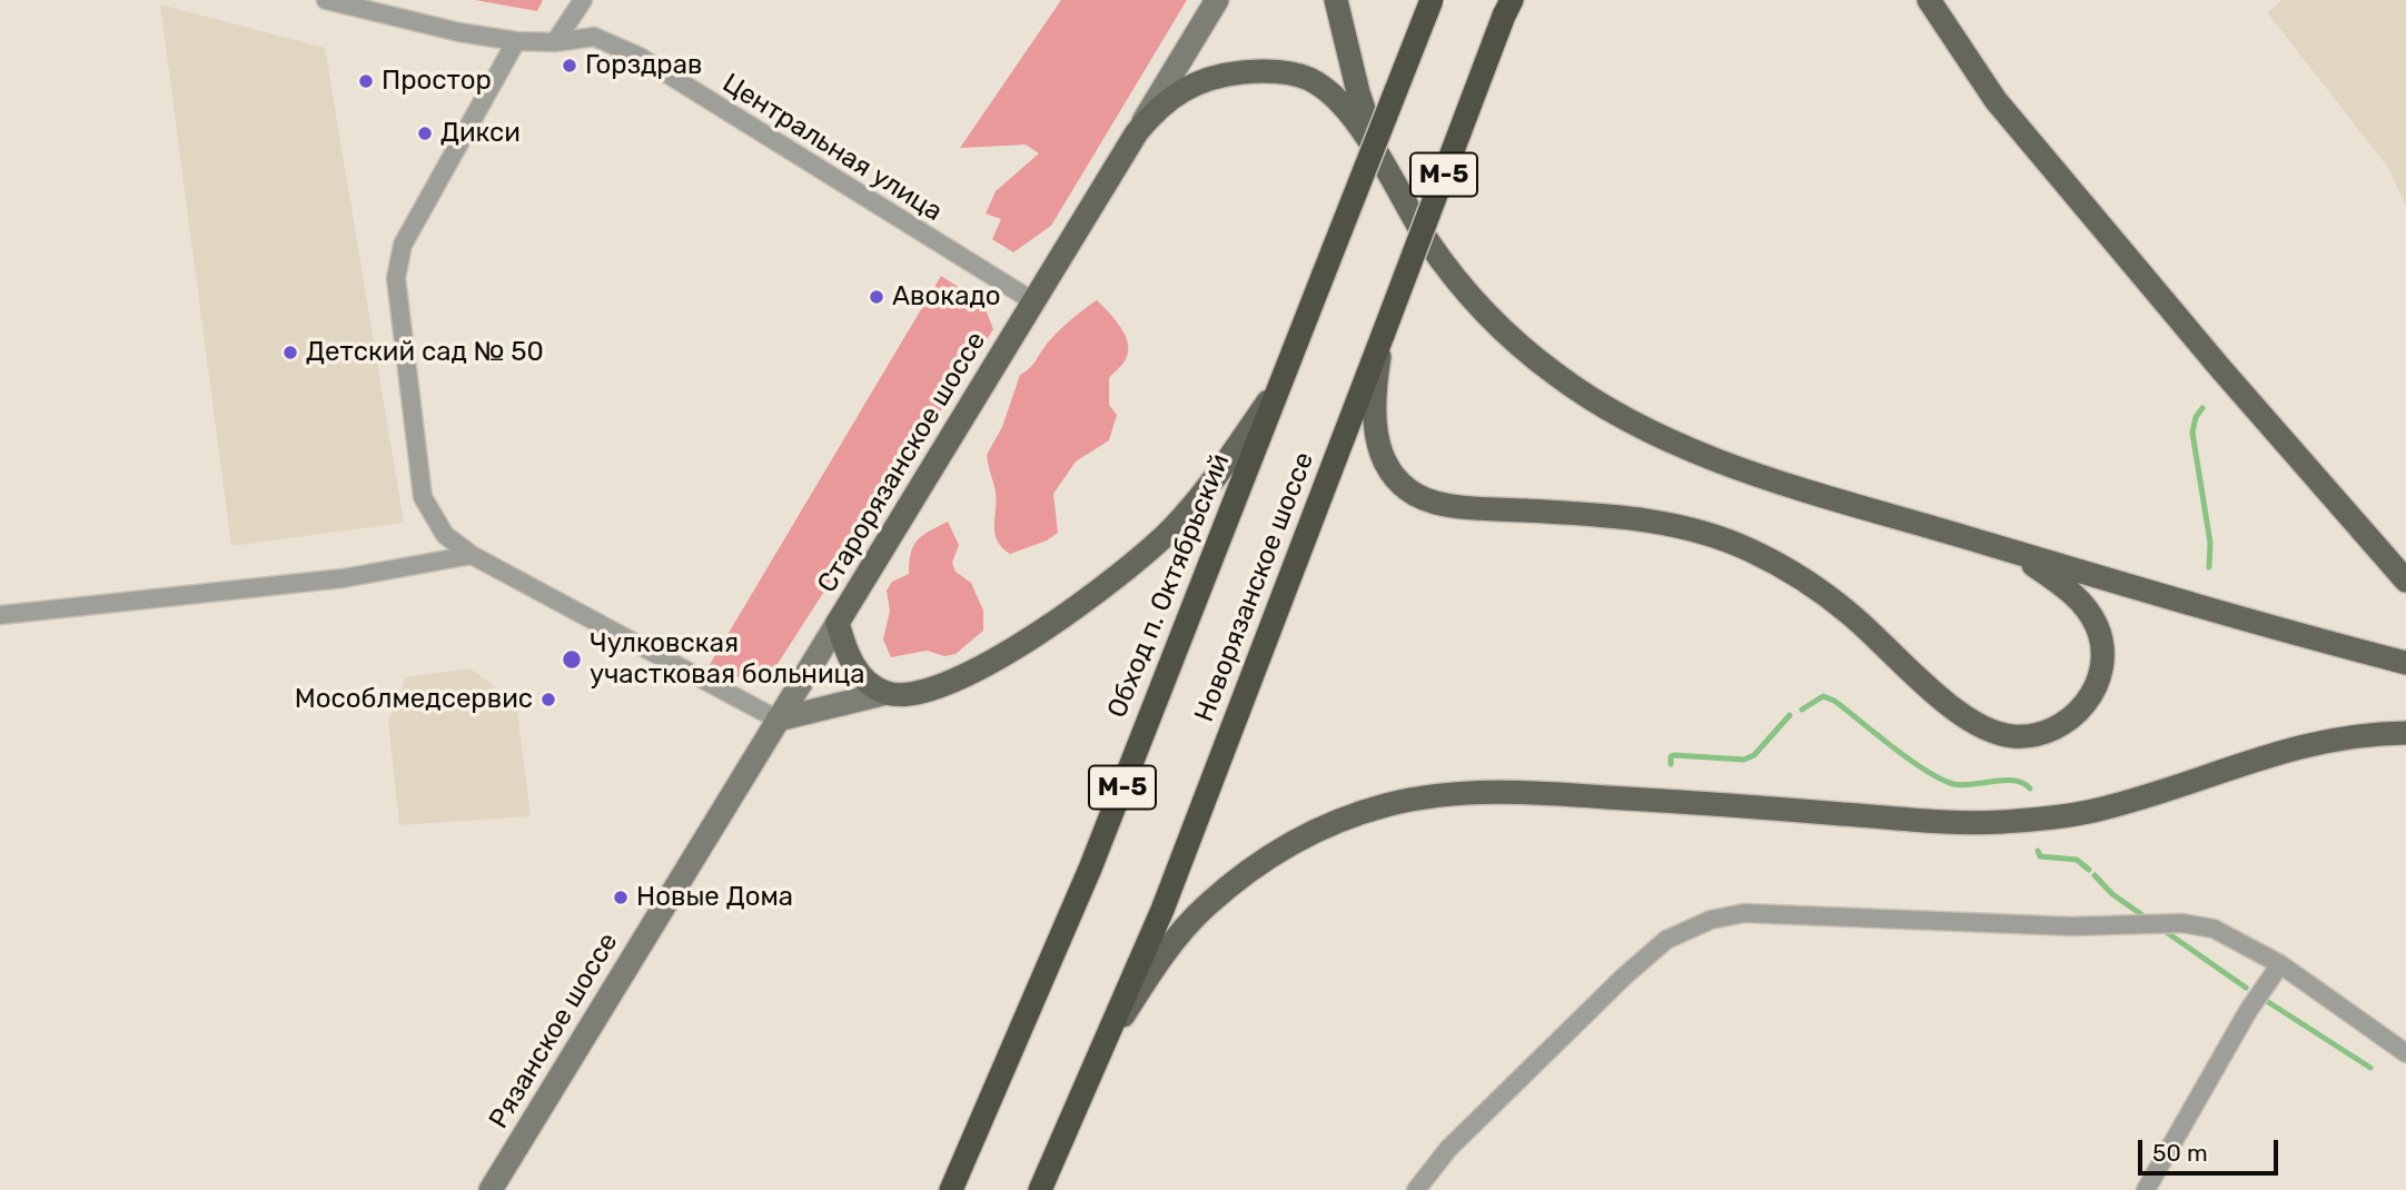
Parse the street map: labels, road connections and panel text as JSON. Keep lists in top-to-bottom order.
{
  "streets": {
    "highway": ["М-5", "Обход п. Октябрьский", "Новорязанское шоссе"],
    "main road": ["Старорязанское шоссе", "Рязанское шоссе"],
    "street": ["Центральная улица"]
  },
  "crossings": [
    ["Центральная улица", "Старорязанское шоссе"],
    ["Старорязанское шоссе", "Рязанское шоссе"]
  ],
  "places": [
    "Горздрав",
    "Простор",
    "Дикси",
    "Авокадо",
    "Детский сад № 50",
    "Чулковская участковая больница",
    "Мособлмедсервис",
    "Новые Дома"
  ],
  "scale_bar": "50 m"
}
